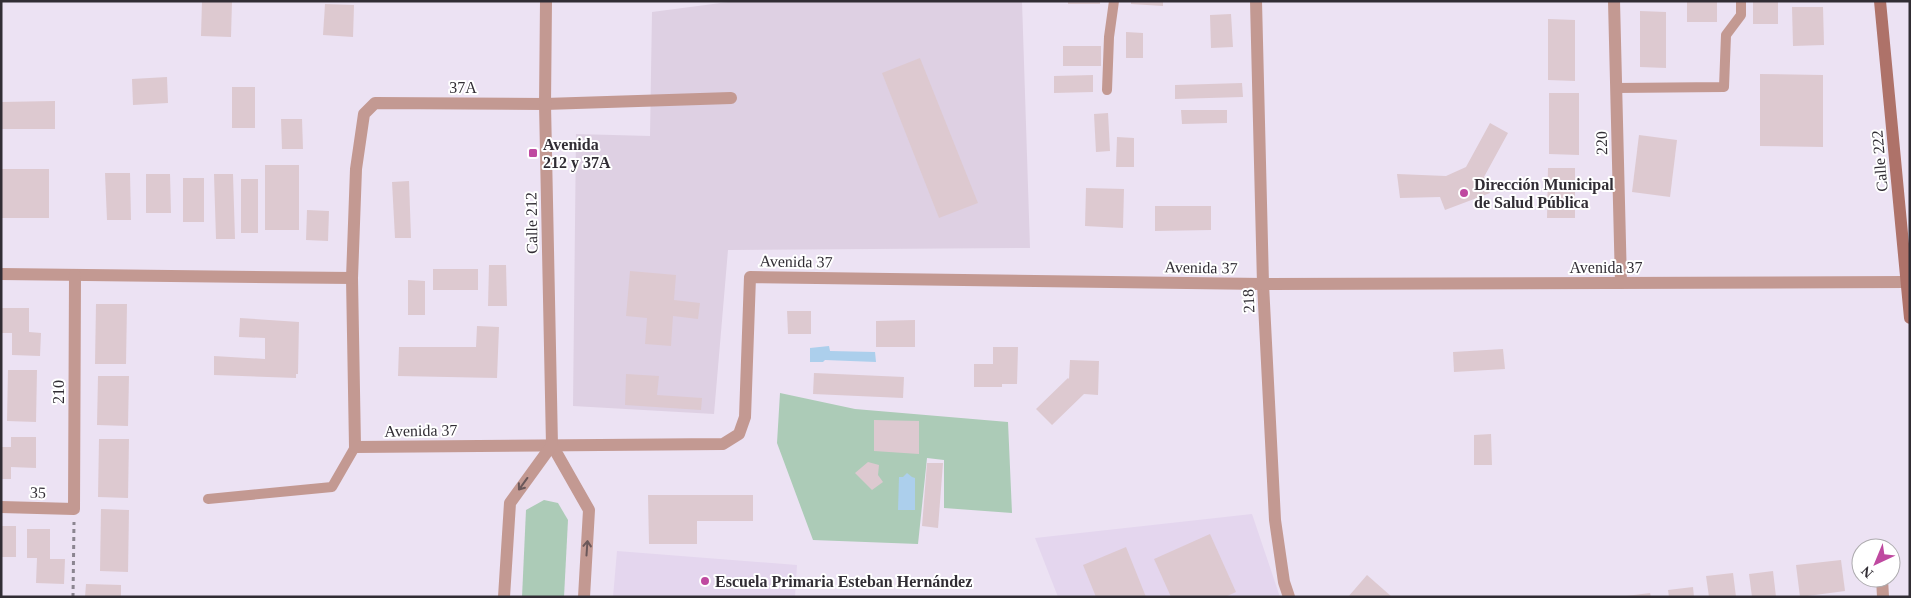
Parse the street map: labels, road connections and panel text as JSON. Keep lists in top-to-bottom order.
{
  "streets": {
    "main road": ["Calle 222"],
    "street": [
      "37A",
      "220",
      "Calle 212",
      "Avenida 37",
      "218",
      "210",
      "35"
    ]
  },
  "crossings": [
    ["37A", "Calle 212"],
    ["220", "Avenida 37"],
    ["Calle 222", "Avenida 37"],
    ["Calle 212", "Avenida 37"],
    ["Avenida 37", "218"],
    ["210", "35"]
  ],
  "places": {
    "transit": ["Avenida 212 y 37A"],
    "other": ["Dirección Municipal de Salud Pública", "Escuela Primaria Esteban Hernández"]
  },
  "north": "bottom left"
}
